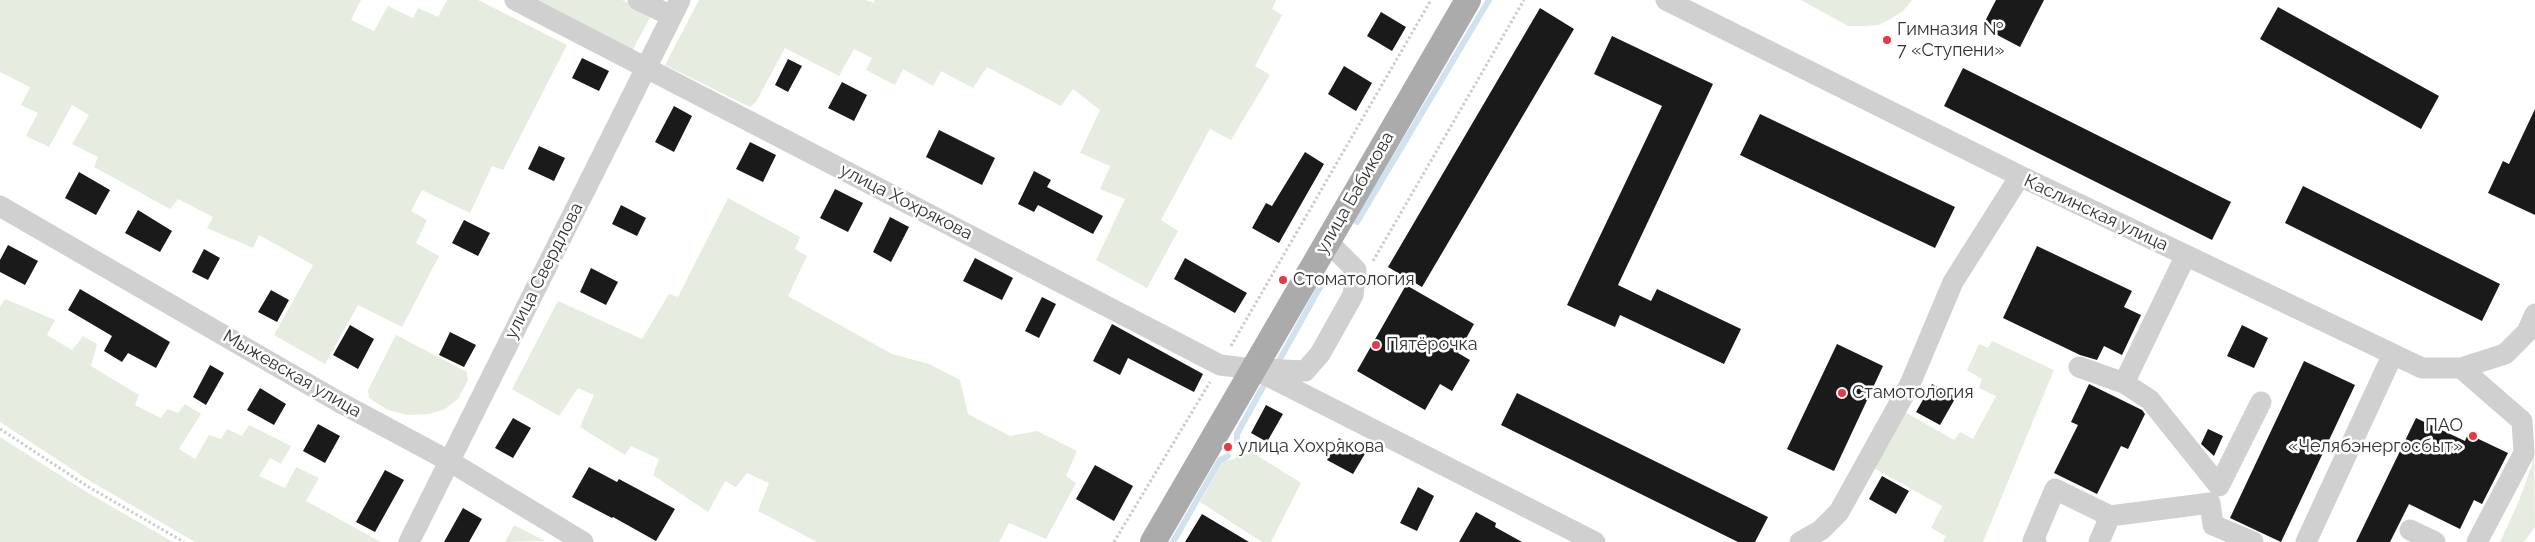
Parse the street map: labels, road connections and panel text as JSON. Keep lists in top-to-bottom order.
{
  "streets": {
    "main road": ["улица Бабикова"],
    "street": [
      "улица Хохрякова",
      "Каслинская улица",
      "улица Свердлова",
      "Мыжевская улица"
    ]
  },
  "crossings": [
    ["улица Бабикова", "улица Хохрякова"],
    ["улица Хохрякова", "улица Свердлова"],
    ["улица Свердлова", "Мыжевская улица"]
  ],
  "places": [
    "Гимназия № 7 «Ступени»",
    "Стоматология",
    "Пятёрочка",
    "Стамотология",
    "ПАО «Челябэнергосбыт»",
    "улица Хохрякова"
  ]
}
